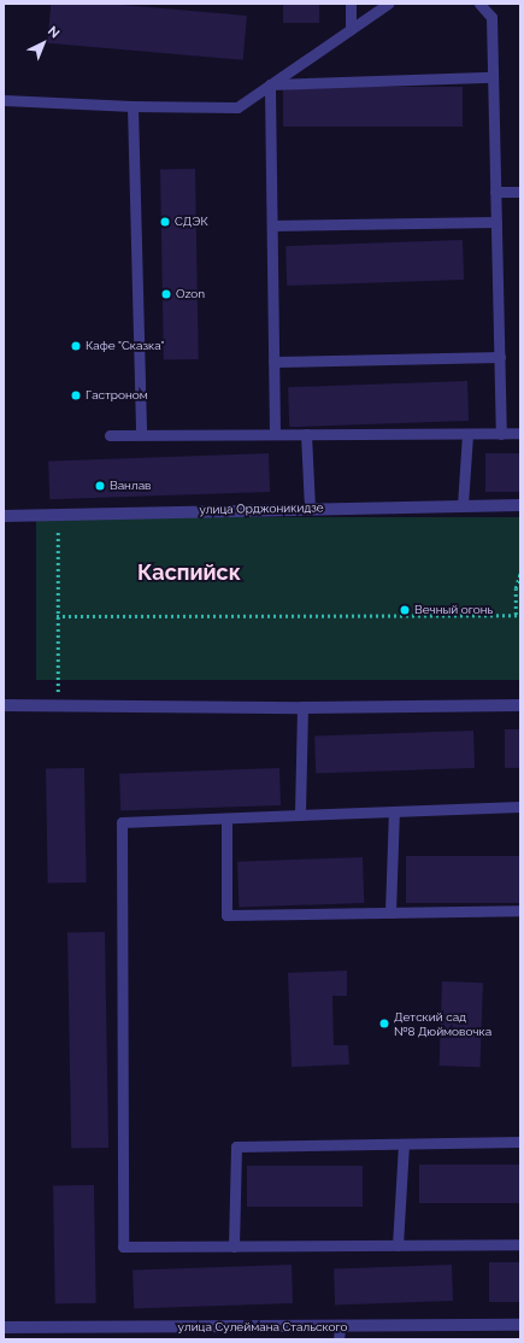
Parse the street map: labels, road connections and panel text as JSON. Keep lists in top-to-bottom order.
{
  "streets": {
    "street": ["улица Орджоникидзе", "улица Сулеймана Стальского"]
  },
  "districts": ["Каспийск"],
  "places": [
    "СДЭК",
    "Ozon",
    "Кафе \"Сказка\"",
    "Гастроном",
    "Ванлав",
    "Вечный огонь",
    "Детский сад №8 Дюймовочка"
  ],
  "north": "top right"
}
